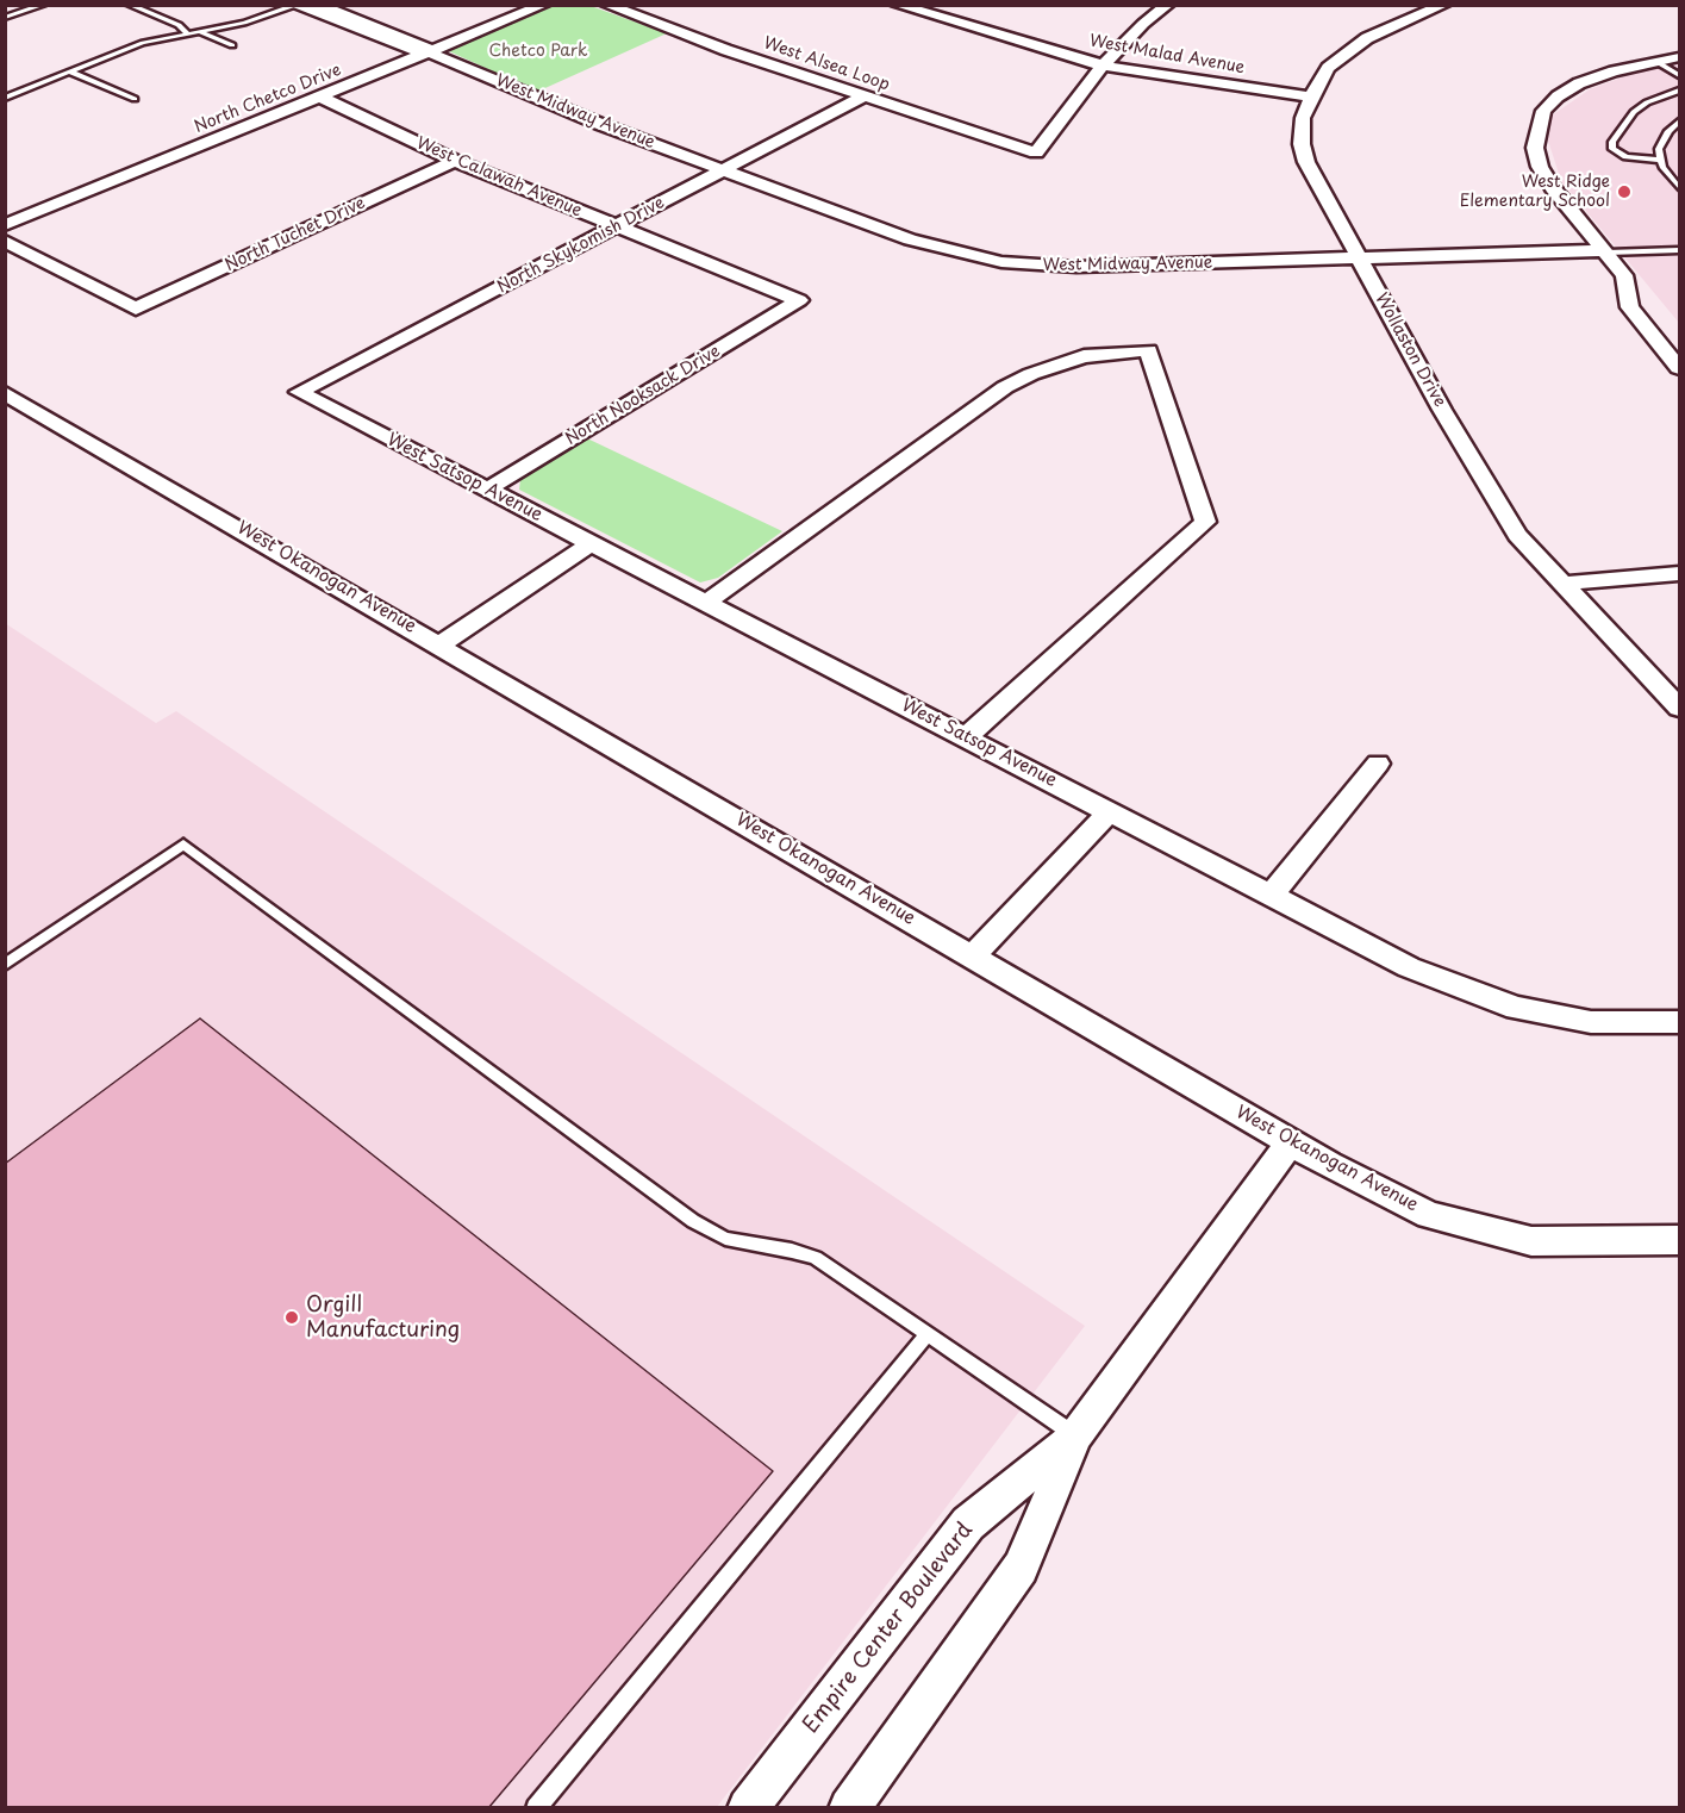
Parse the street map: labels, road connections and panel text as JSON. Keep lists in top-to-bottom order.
{
  "streets": {
    "street": [
      "West Malad Avenue",
      "West Alsea Loop",
      "North Chetco Drive",
      "West Midway Avenue",
      "West Calawah Avenue",
      "North Tuchet Drive",
      "North Skykomish Drive",
      "Wollaston Drive",
      "North Nooksack Drive",
      "West Satsop Avenue",
      "West Okanogan Avenue",
      "Empire Center Boulevard"
    ]
  },
  "crossings": [
    ["West Malad Avenue", "West Alsea Loop"],
    ["West Malad Avenue", "Wollaston Drive"],
    ["West Alsea Loop", "North Skykomish Drive"],
    ["North Chetco Drive", "West Midway Avenue"],
    ["North Chetco Drive", "West Calawah Avenue"],
    ["West Midway Avenue", "North Skykomish Drive"],
    ["West Midway Avenue", "Wollaston Drive"],
    ["West Calawah Avenue", "North Tuchet Drive"],
    ["West Calawah Avenue", "North Skykomish Drive"],
    ["West Calawah Avenue", "North Nooksack Drive"],
    ["North Skykomish Drive", "West Satsop Avenue"],
    ["North Nooksack Drive", "West Satsop Avenue"],
    ["West Okanogan Avenue", "Empire Center Boulevard"]
  ],
  "parks": ["Chetco Park"],
  "places": ["West Ridge Elementary School", "Orgill Manufacturing"]
}
